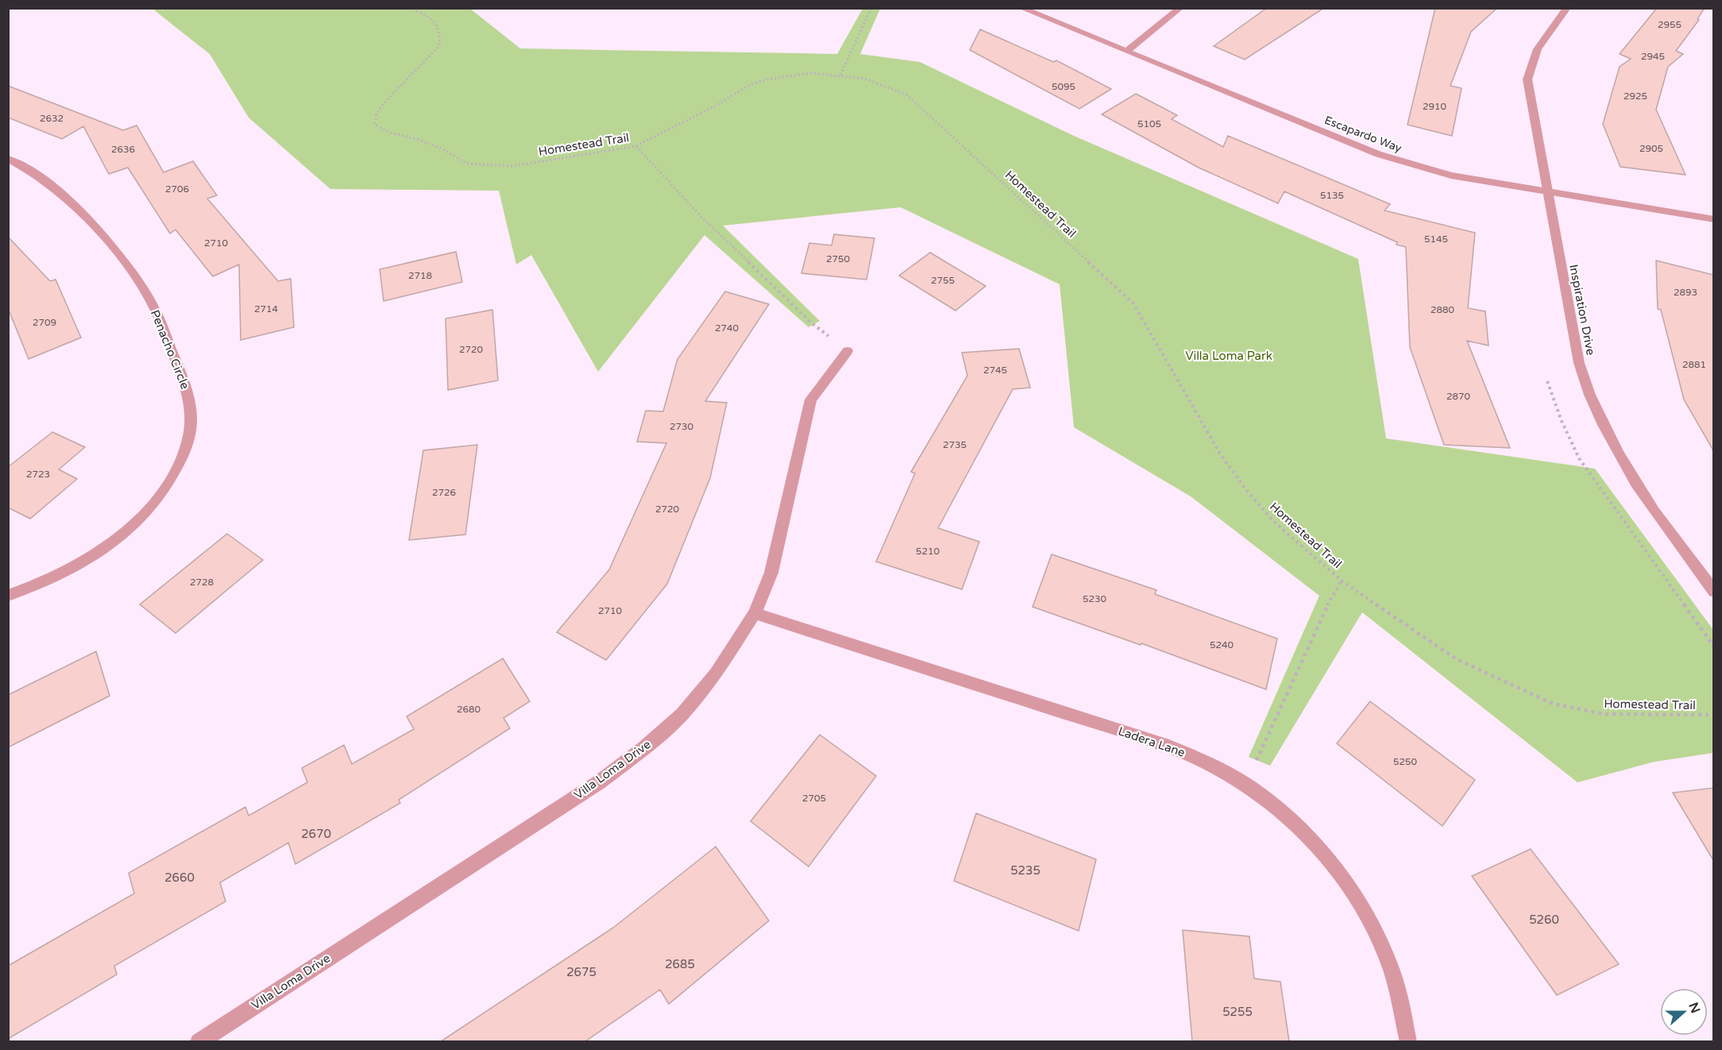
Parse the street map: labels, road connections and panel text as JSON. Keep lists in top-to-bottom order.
{
  "streets": {
    "street": [
      "Escapardo Way",
      "Inspiration Drive",
      "Penacho Circle",
      "Ladera Lane",
      "Villa Loma Drive"
    ],
    "path": ["Homestead Trail"]
  },
  "crossings": [
    ["Escapardo Way", "Inspiration Drive"],
    ["Ladera Lane", "Villa Loma Drive"]
  ],
  "parks": ["Villa Loma Park"],
  "house_numbers": [
    "2955",
    "2945",
    "5095",
    "2925",
    "2910",
    "2632",
    "5105",
    "2905",
    "2636",
    "2706",
    "5135",
    "5145",
    "2710",
    "2750",
    "2718",
    "2755",
    "2893",
    "2714",
    "2880",
    "2709",
    "2740",
    "2720",
    "2881",
    "2745",
    "2870",
    "2730",
    "2735",
    "2723",
    "2726",
    "2720",
    "5210",
    "2728",
    "5230",
    "2710",
    "5240",
    "2680",
    "5250",
    "2705",
    "2670",
    "5235",
    "2660",
    "5260",
    "2685",
    "2675",
    "5255"
  ],
  "north": "right"
}
